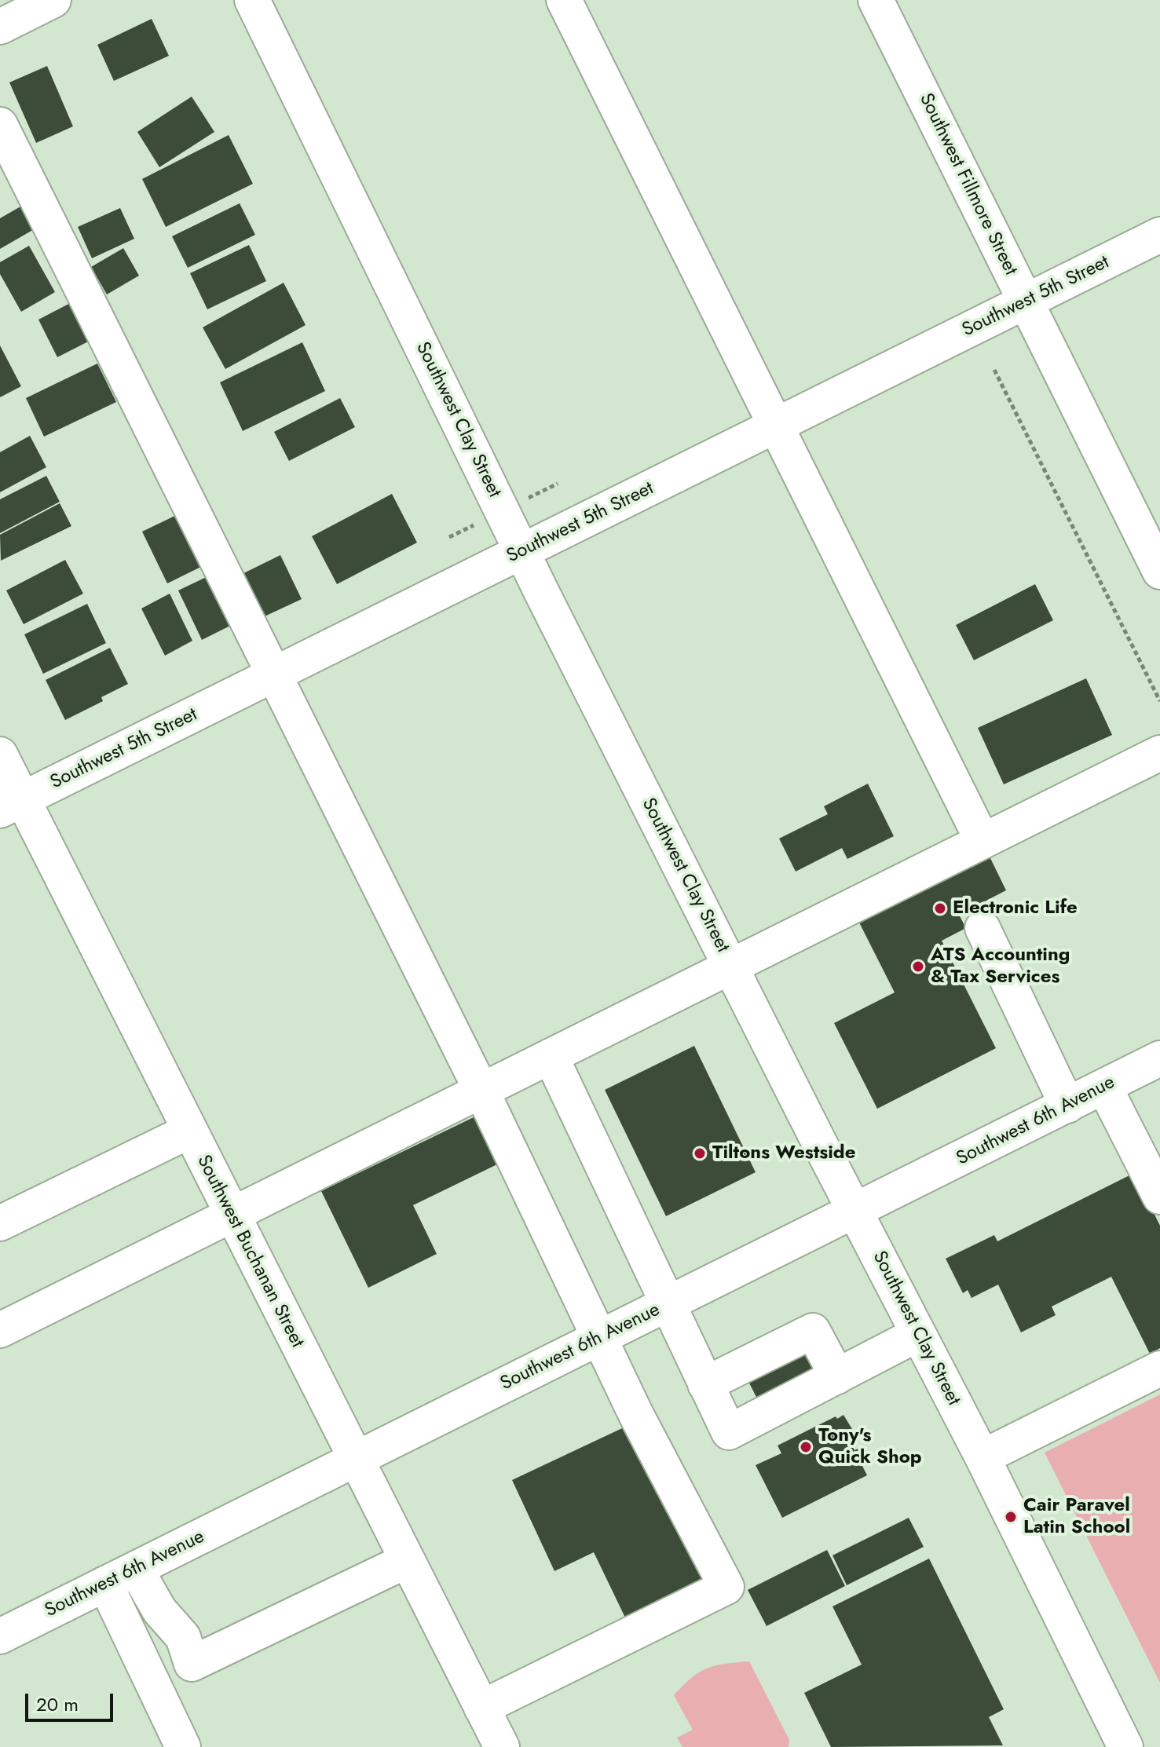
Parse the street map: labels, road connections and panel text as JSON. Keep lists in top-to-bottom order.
{
  "streets": {
    "street": [
      "Southwest Fillmore Street",
      "Southwest 5th Street",
      "Southwest Clay Street",
      "Southwest 6th Avenue",
      "Southwest Buchanan Street"
    ]
  },
  "crossings": [
    ["Southwest Fillmore Street", "Southwest 5th Street"],
    ["Southwest 5th Street", "Southwest Clay Street"],
    ["Southwest 5th Street", "Southwest Buchanan Street"],
    ["Southwest Clay Street", "Southwest 6th Avenue"],
    ["Southwest 6th Avenue", "Southwest Buchanan Street"]
  ],
  "places": [
    "Electronic Life",
    "ATS Accounting & Tax Services",
    "Tiltons Westside",
    "Tony's Quick Shop",
    "Cair Paravel Latin School"
  ],
  "scale_bar": "20 m"
}
